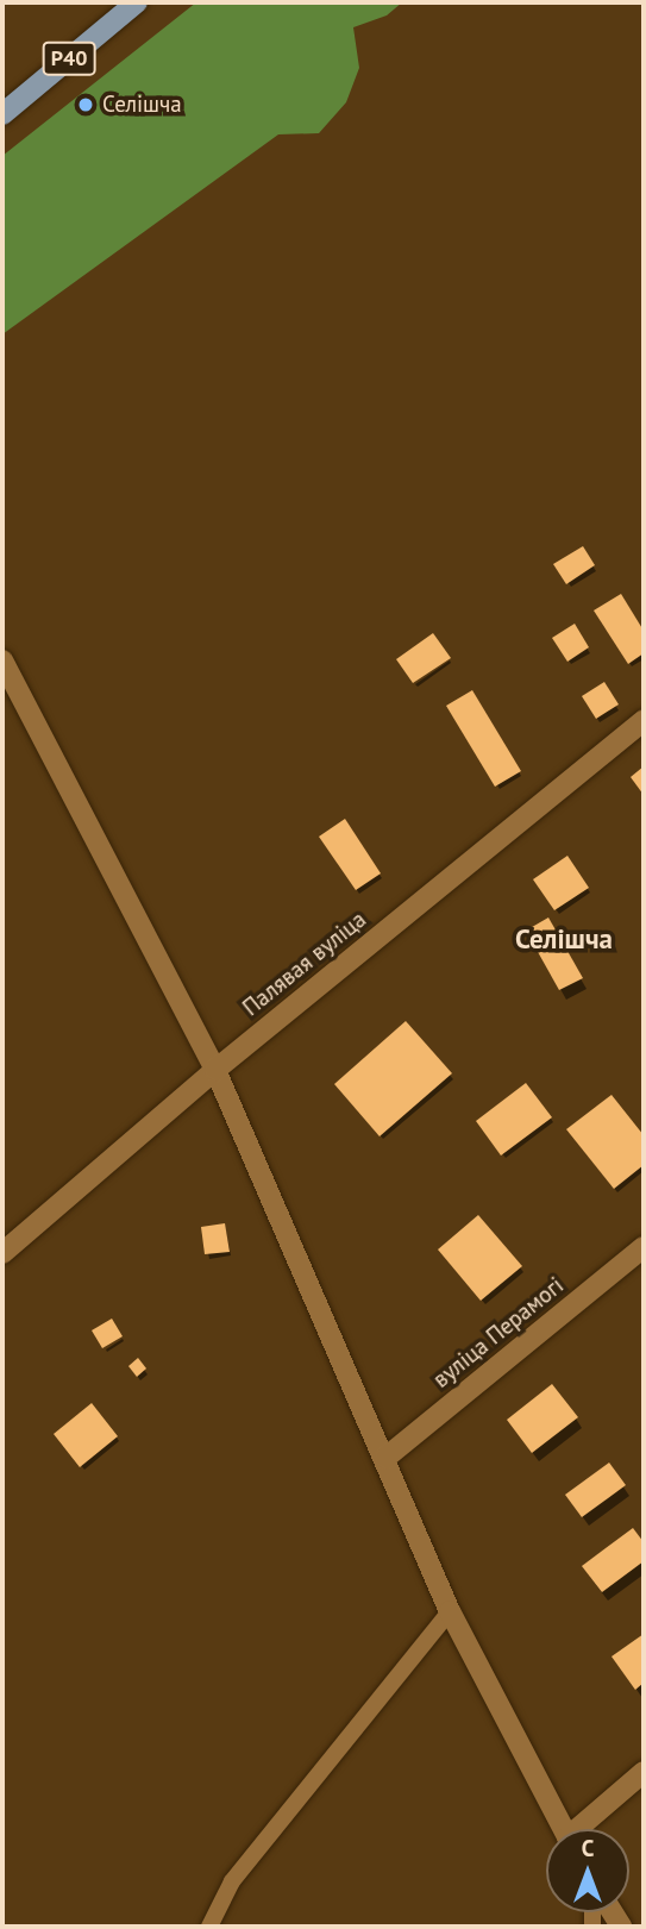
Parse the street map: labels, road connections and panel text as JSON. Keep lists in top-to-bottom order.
{
  "streets": {
    "main road": ["Р40"],
    "street": ["Палявая вуліца", "вуліца Перамогі"]
  },
  "districts": ["Селішча"],
  "places": ["Селішча"],
  "north": "top"
}
